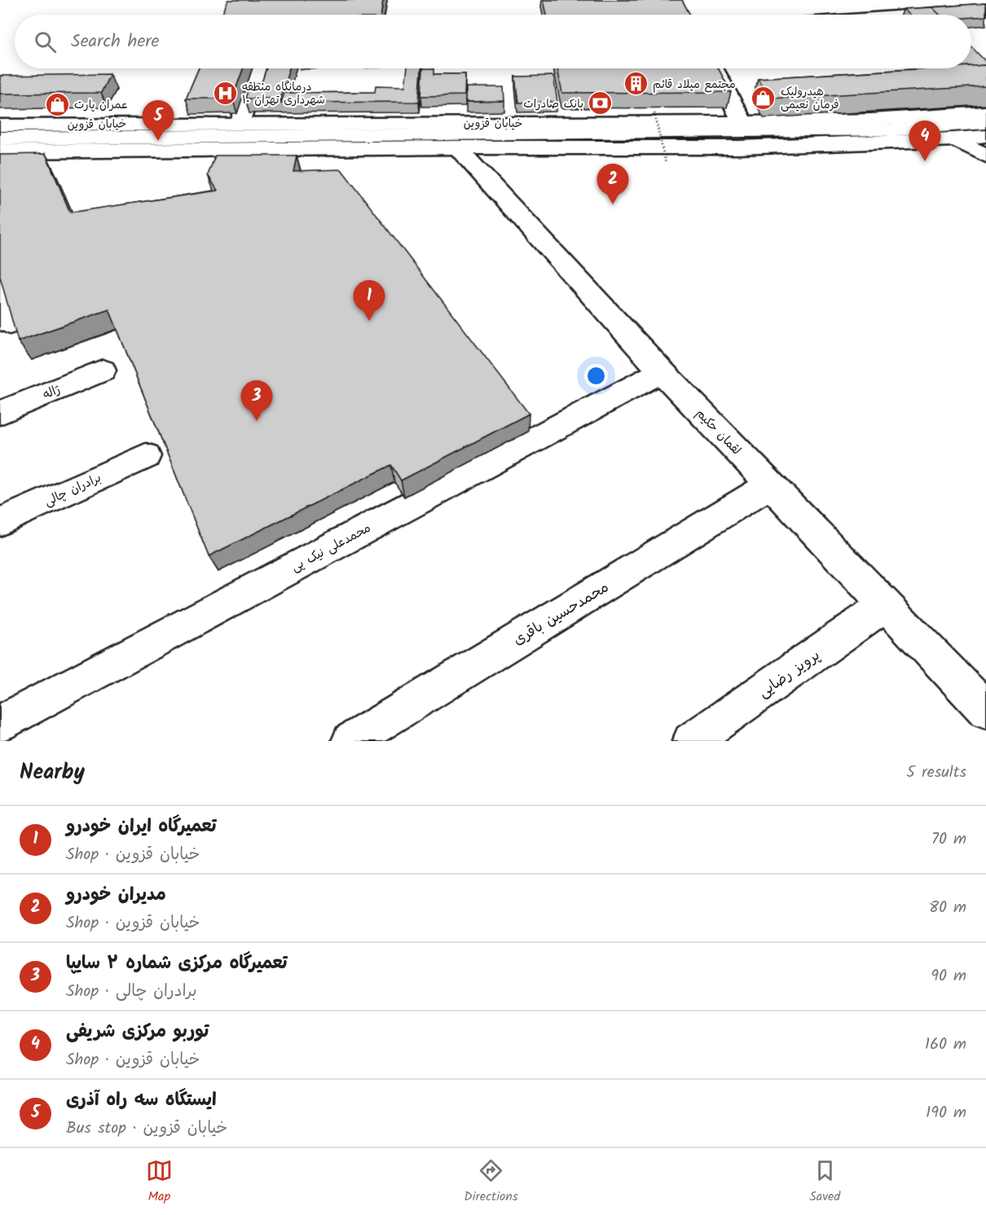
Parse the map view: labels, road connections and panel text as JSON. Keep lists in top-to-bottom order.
{
  "streets": {
    "main road": [
      "خیابان قزوین",
      "ژاله",
      "لقمان حکیم",
      "برادران چالی",
      "محمدعلی نیک پی",
      "محمدحسین باقری",
      "پرویز رضایی"
    ]
  },
  "crossings": [
    ["خیابان قزوین", "لقمان حکیم"],
    ["لقمان حکیم", "محمدعلی نیک پی"],
    ["لقمان حکیم", "محمدحسین باقری"],
    ["لقمان حکیم", "پرویز رضایی"]
  ],
  "places": {
    "building": ["مجتمع میلاد قائم"],
    "hospital": ["درمانگاه منطقه ۱۰ شهرداری تهران"],
    "shop": ["هیدرولیک فرمان نعیمی", "عمران پارت"],
    "bank": ["بانک صادرات"]
  },
  "page": {
    "search": "Search here",
    "pins": [
      "5",
      "4",
      "2",
      "1",
      "3"
    ],
    "heading": ["Nearby", "5 results"],
    "list": [
      {
        "mark": "1",
        "name": "تعمیرگاه ایران خودرو",
        "note": "Shop · خیابان قزوین",
        "value": "70 m"
      },
      {
        "mark": "2",
        "name": "مدیران خودرو",
        "note": "Shop · خیابان قزوین",
        "value": "80 m"
      },
      {
        "mark": "3",
        "name": "تعمیرگاه مرکزی شماره ۲ سایپا",
        "note": "Shop · برادران چالی",
        "value": "90 m"
      },
      {
        "mark": "4",
        "name": "توربو مرکزی شریفی",
        "note": "Shop · خیابان قزوین",
        "value": "160 m"
      },
      {
        "mark": "5",
        "name": "ایستگاه سه راه آذری",
        "note": "Bus stop · خیابان قزوین",
        "value": "190 m"
      }
    ],
    "nav": ["Map", "Directions", "Saved"]
  }
}
